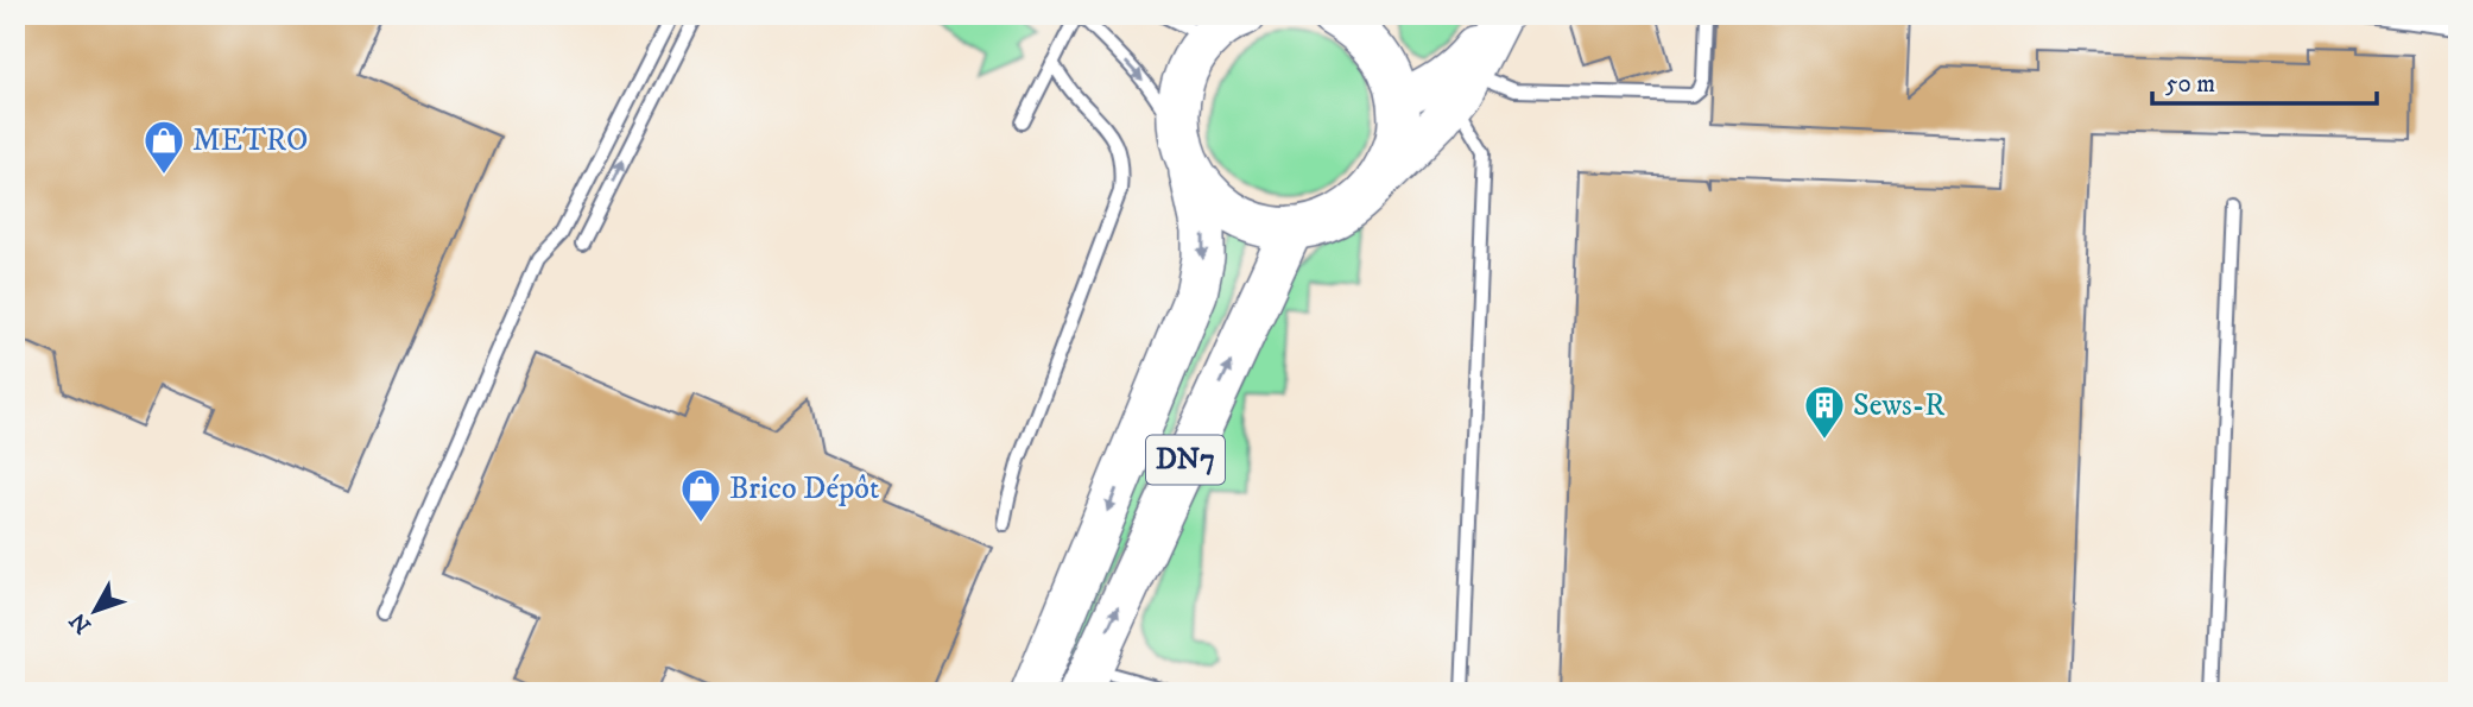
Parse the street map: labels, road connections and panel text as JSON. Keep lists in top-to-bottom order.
{
  "streets": {
    "main road": ["DN7"]
  },
  "places": {
    "shop": ["METRO", "Brico Dépôt"],
    "building": ["Sews-R"]
  },
  "scale_bar": "50 m",
  "north": "bottom left"
}
